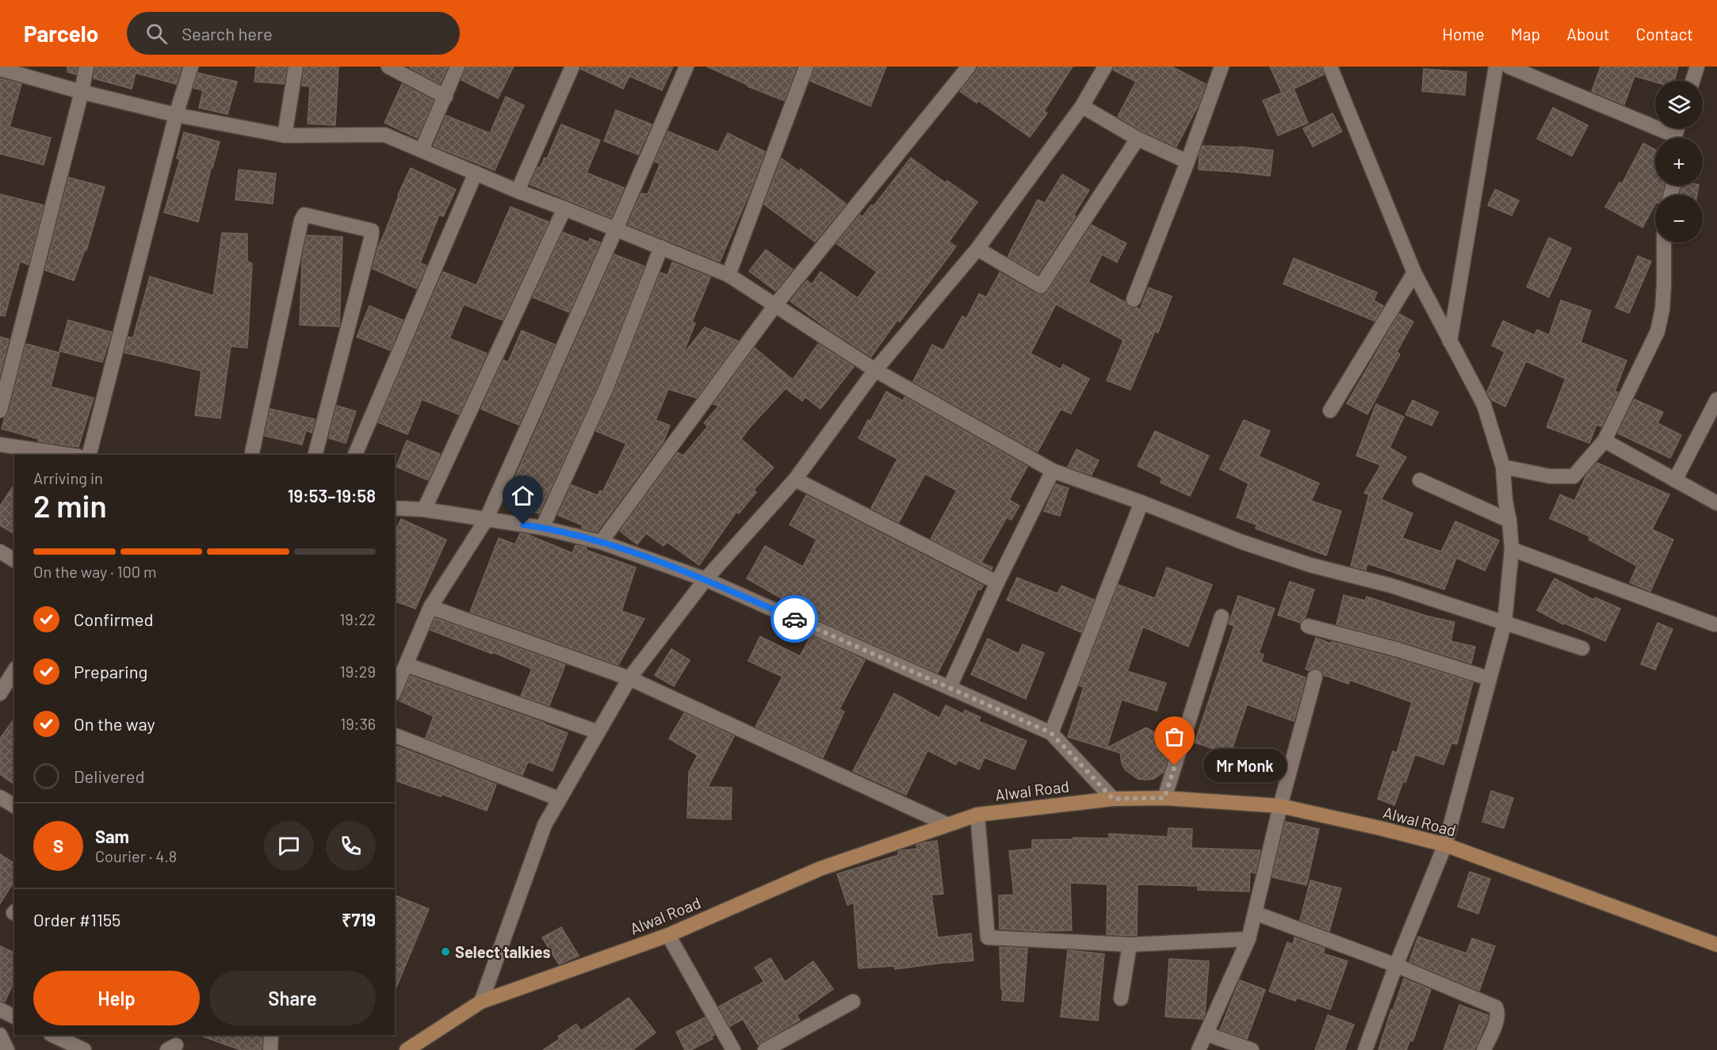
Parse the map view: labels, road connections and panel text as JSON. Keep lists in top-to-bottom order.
{
  "streets": {
    "main road": ["Alwal Road"]
  },
  "places": ["Mr Monk", "Select talkies"],
  "page": {
    "header": "Parcelo",
    "search": "Search here",
    "nav": [
      "Home",
      "Map",
      "About",
      "Contact"
    ],
    "map_buttons": ["+", "−"],
    "heading": ["2 min", "Arriving in", "19:53–19:58"],
    "panel": [
      "Sam",
      "Courier · 4.8",
      "Order #1155",
      "₹719"
    ],
    "bar": "On the way · 100 m",
    "list": [
      ["Confirmed", "19:22"],
      ["Preparing", "19:29"],
      ["On the way", "19:36"],
      "Delivered"
    ],
    "bubble": "Mr Monk",
    "round": "S",
    "buttons": ["Help", "Share"]
  }
}
